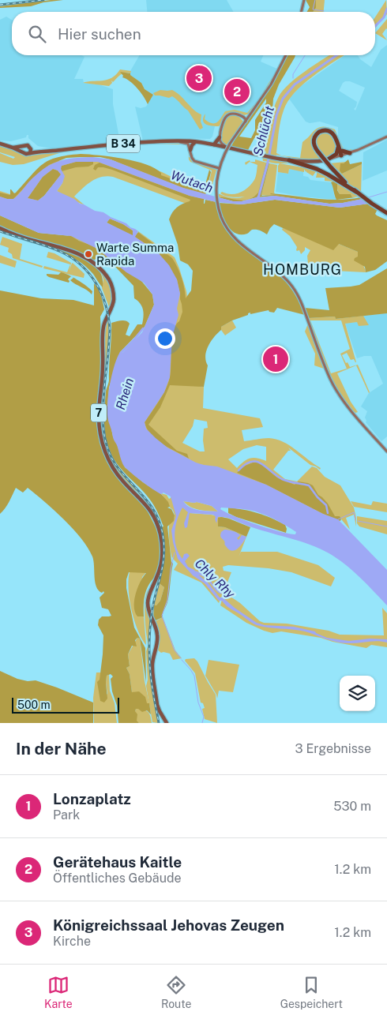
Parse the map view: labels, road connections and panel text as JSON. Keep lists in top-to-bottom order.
{
  "streets": {
    "main road": ["B 34", "7"]
  },
  "districts": ["HOMBURG"],
  "water": [
    "Schlücht",
    "Wutach",
    "Rhein",
    "Chly Rhy"
  ],
  "places": ["Warte Summa Rapida"],
  "scale_bar": "500 m",
  "page": {
    "search": "Hier suchen",
    "pins": ["3", "2", "1"],
    "scale": "500 m",
    "heading": ["In der Nähe", "3 Ergebnisse"],
    "list": [
      {
        "mark": "1",
        "name": "Lonzaplatz",
        "note": "Park",
        "value": "530 m"
      },
      {
        "mark": "2",
        "name": "Gerätehaus Kaitle",
        "note": "Öffentliches Gebäude",
        "value": "1.2 km"
      },
      {
        "mark": "3",
        "name": "Königreichssaal Jehovas Zeugen",
        "note": "Kirche",
        "value": "1.2 km"
      }
    ],
    "nav": ["Karte", "Route", "Gespeichert"]
  }
}
